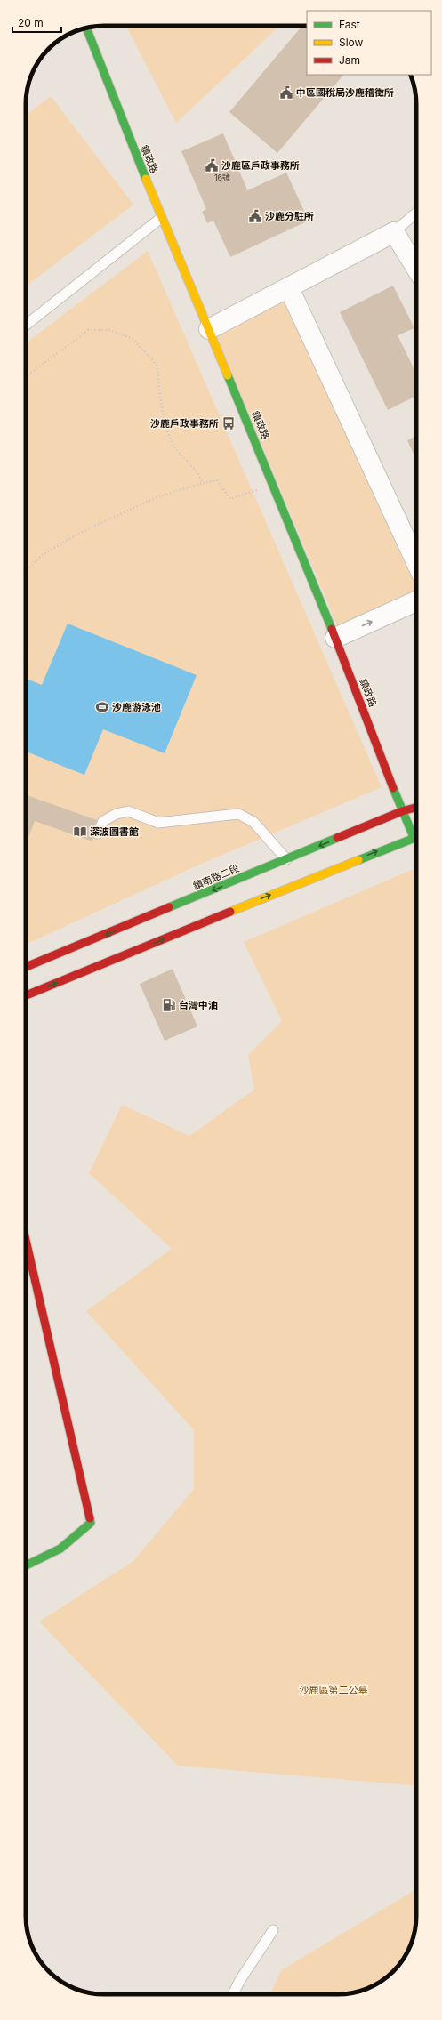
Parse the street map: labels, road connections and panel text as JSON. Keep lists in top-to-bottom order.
{
  "streets": {
    "street": ["鎮政路", "鎮南路二段"]
  },
  "crossings": [
    ["鎮政路", "鎮南路二段"]
  ],
  "parks": ["沙鹿區第二公墓"],
  "places": {
    "public building": ["中區國稅局沙鹿稽徵所", "沙鹿區戶政事務所", "沙鹿分駐所"],
    "bus stop": ["沙鹿戶政事務所"],
    "sports": ["沙鹿游泳池"],
    "library": ["深波圖書館"],
    "fuel station": ["台灣中油"]
  },
  "house_numbers": ["16號"],
  "legend": ["Fast", "Slow", "Jam"],
  "scale_bar": "20 m"
}
